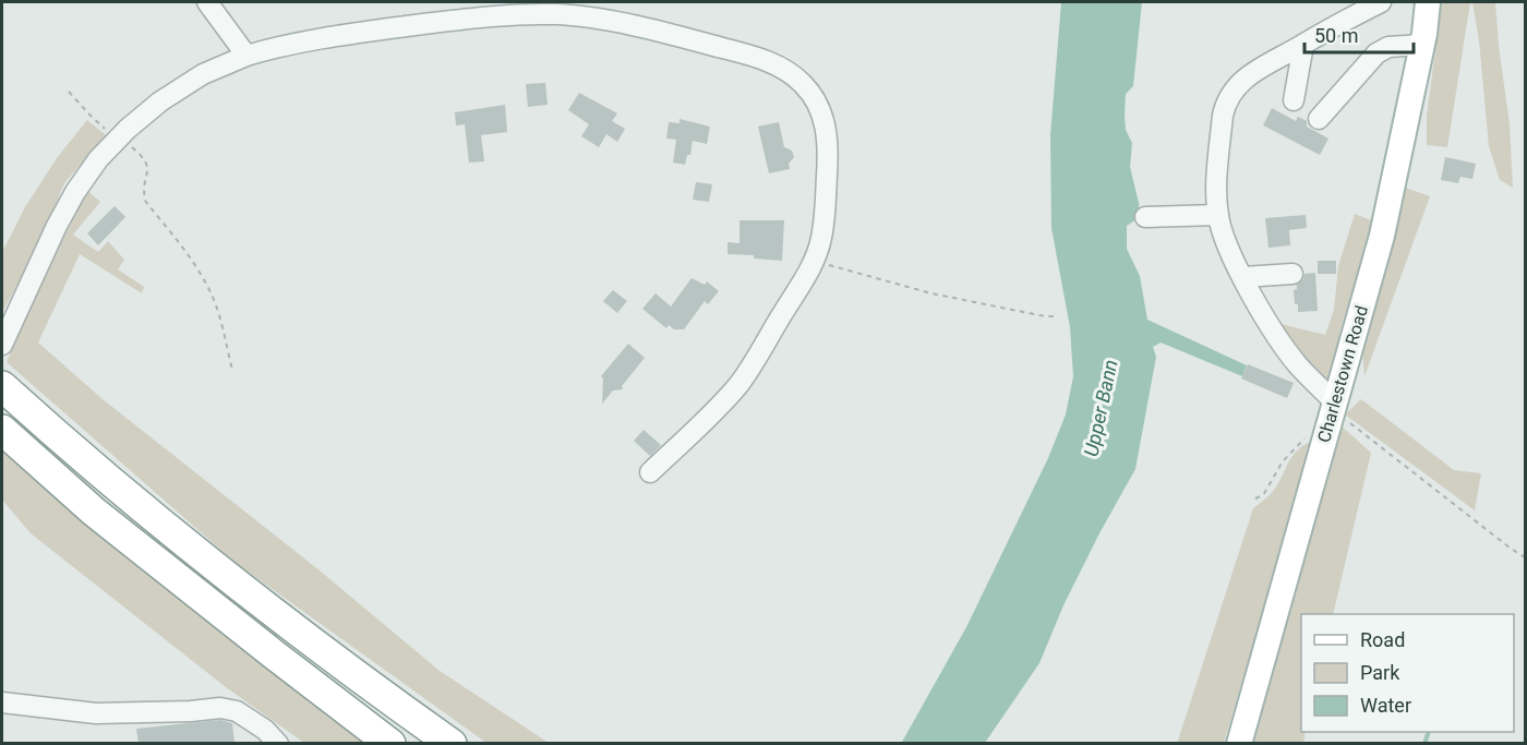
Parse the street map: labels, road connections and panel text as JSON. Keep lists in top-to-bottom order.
{
  "streets": {
    "main road": ["Charlestown Road"]
  },
  "water": ["Upper Bann"],
  "legend": ["Road", "Park", "Water"],
  "scale_bar": "50 m"
}
